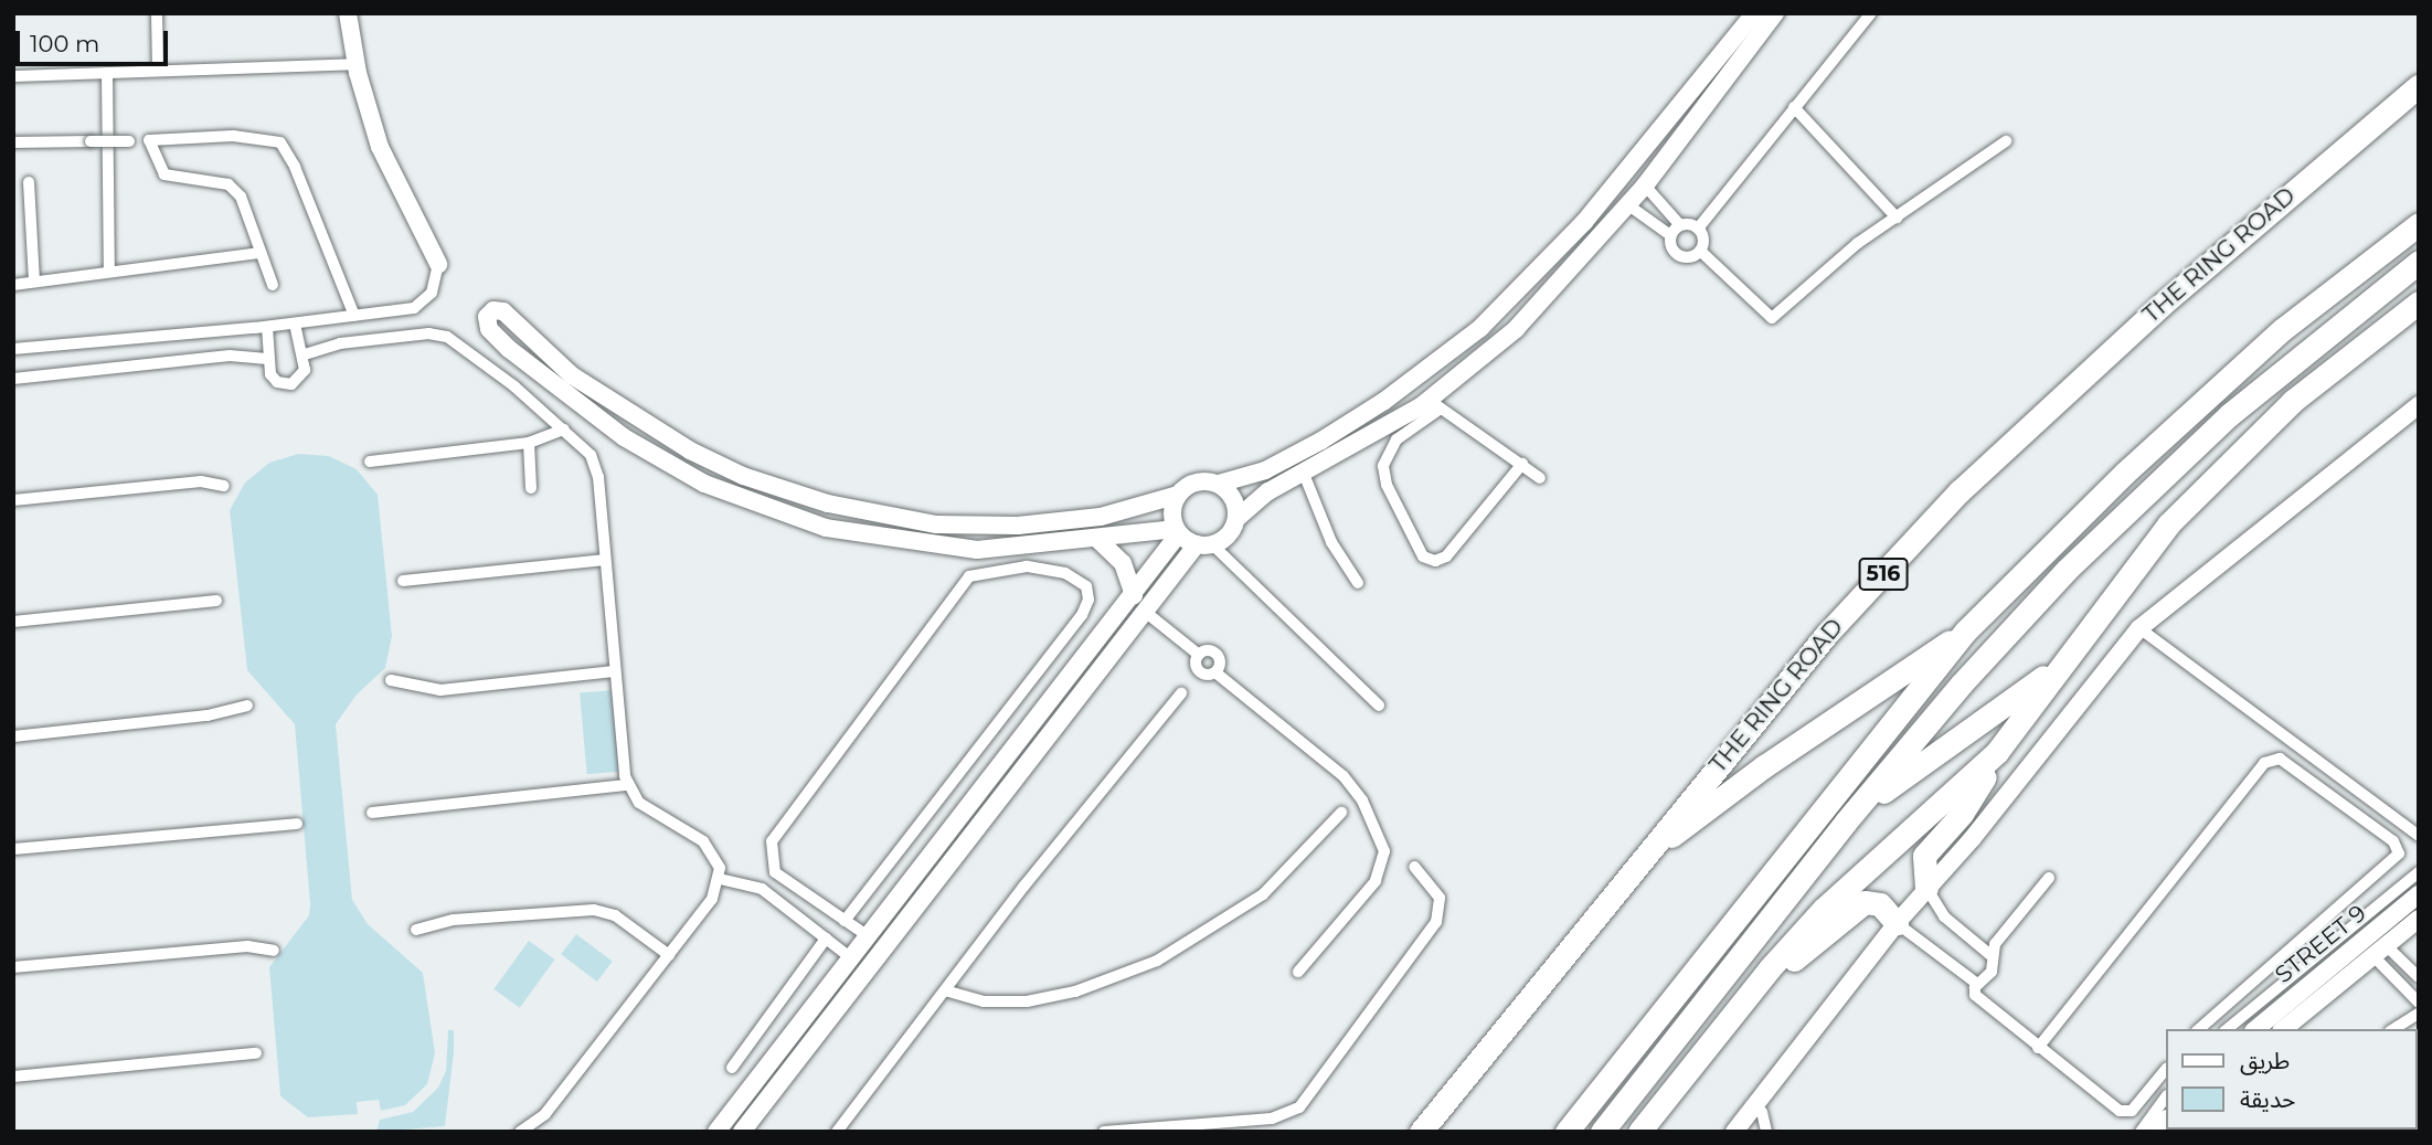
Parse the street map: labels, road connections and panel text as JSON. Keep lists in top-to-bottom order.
{
  "streets": {
    "highway": ["THE RING ROAD", "516"],
    "street": ["STREET 9"]
  },
  "crossings": [
    ["THE RING ROAD", "516"]
  ],
  "legend": ["طريق", "حديقة"],
  "scale_bar": "100 m"
}
